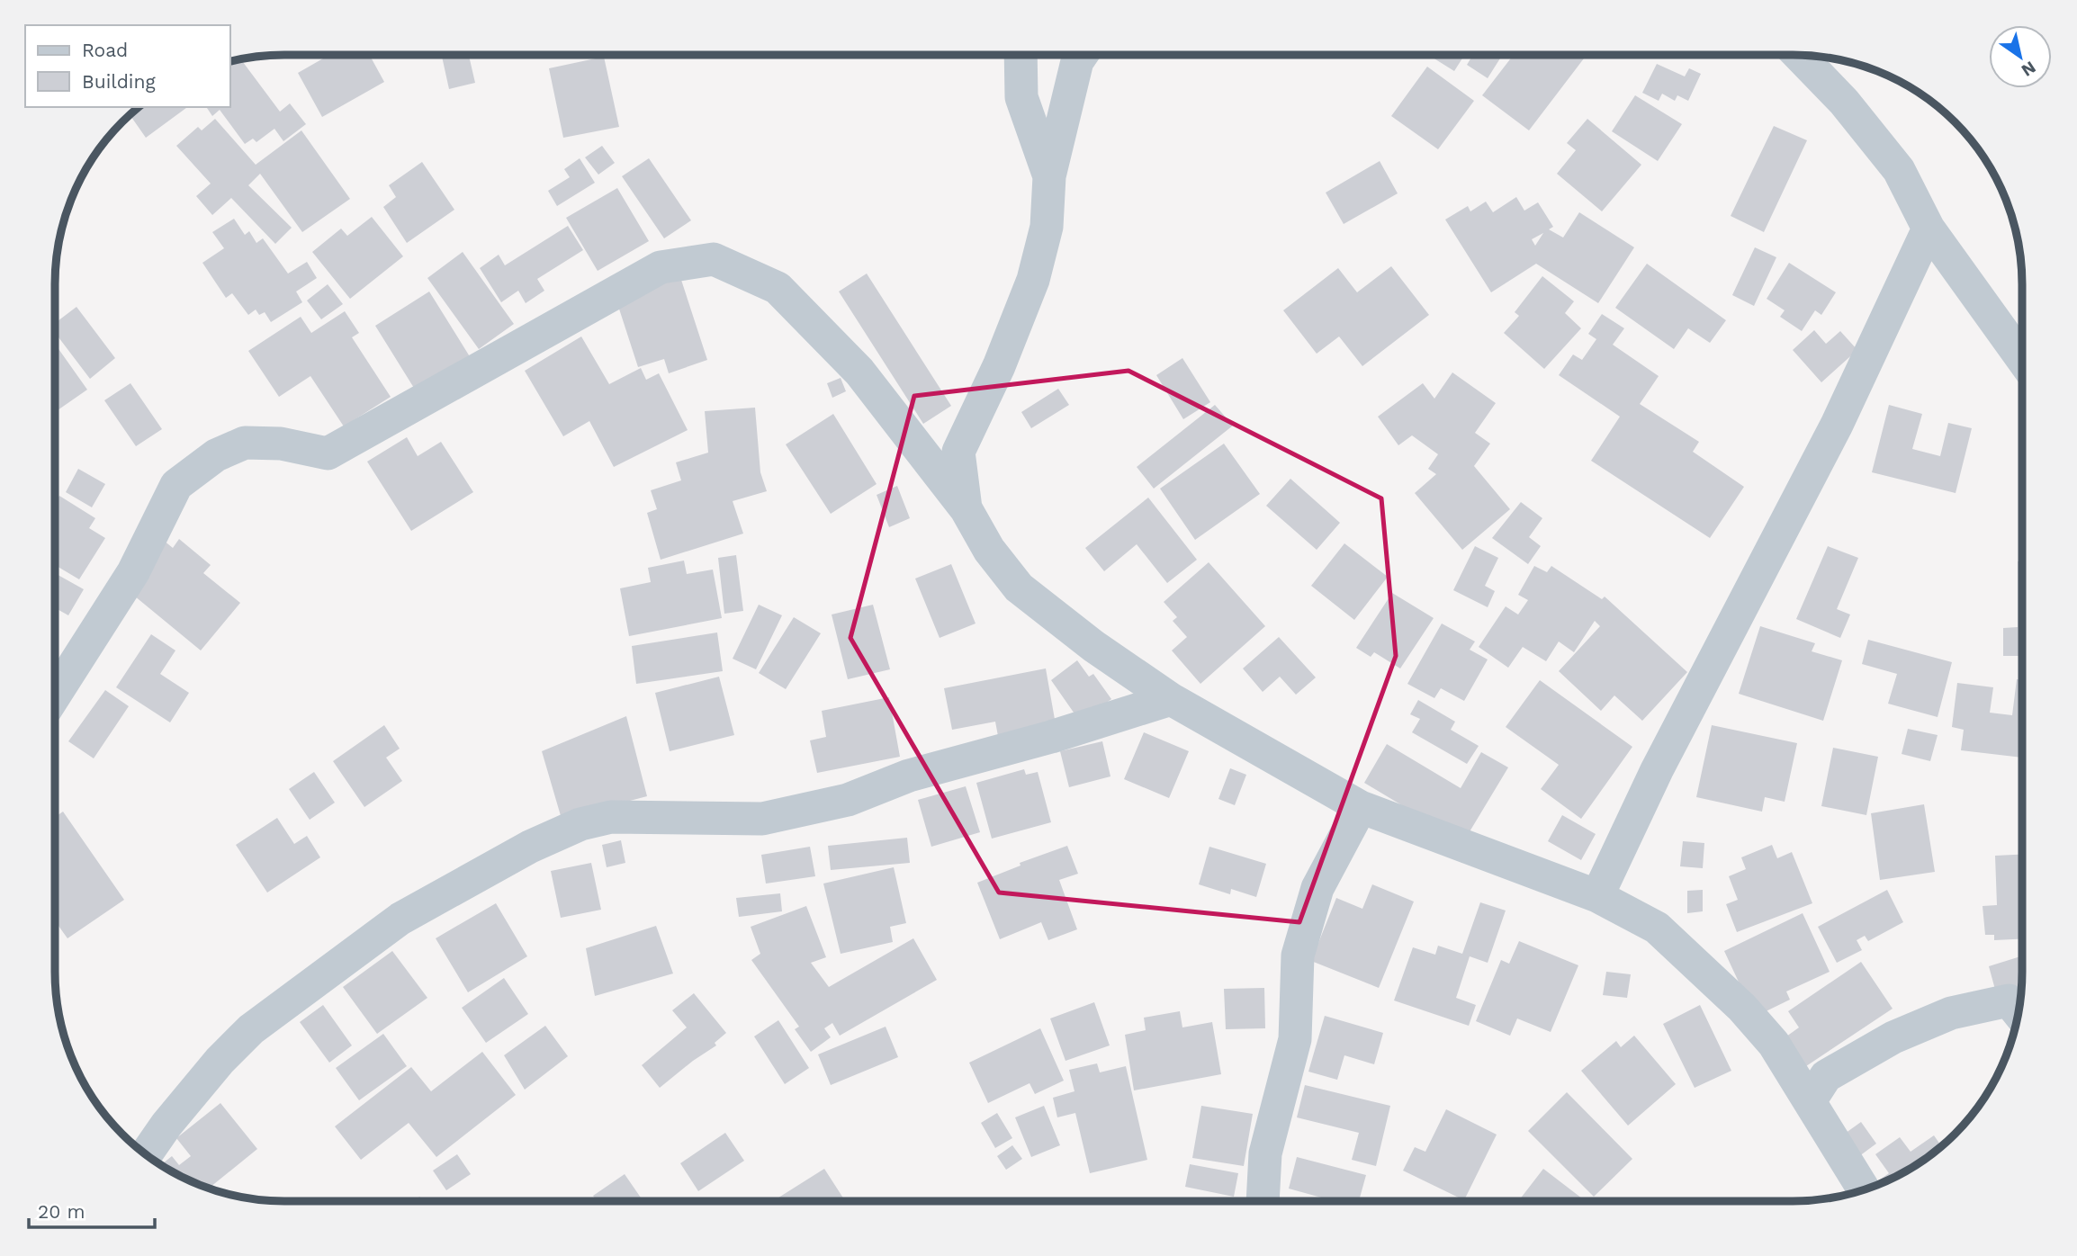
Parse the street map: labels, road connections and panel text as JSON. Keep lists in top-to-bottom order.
{
  "legend": ["Road", "Building"],
  "scale_bar": "20 m",
  "north": "bottom right"
}
